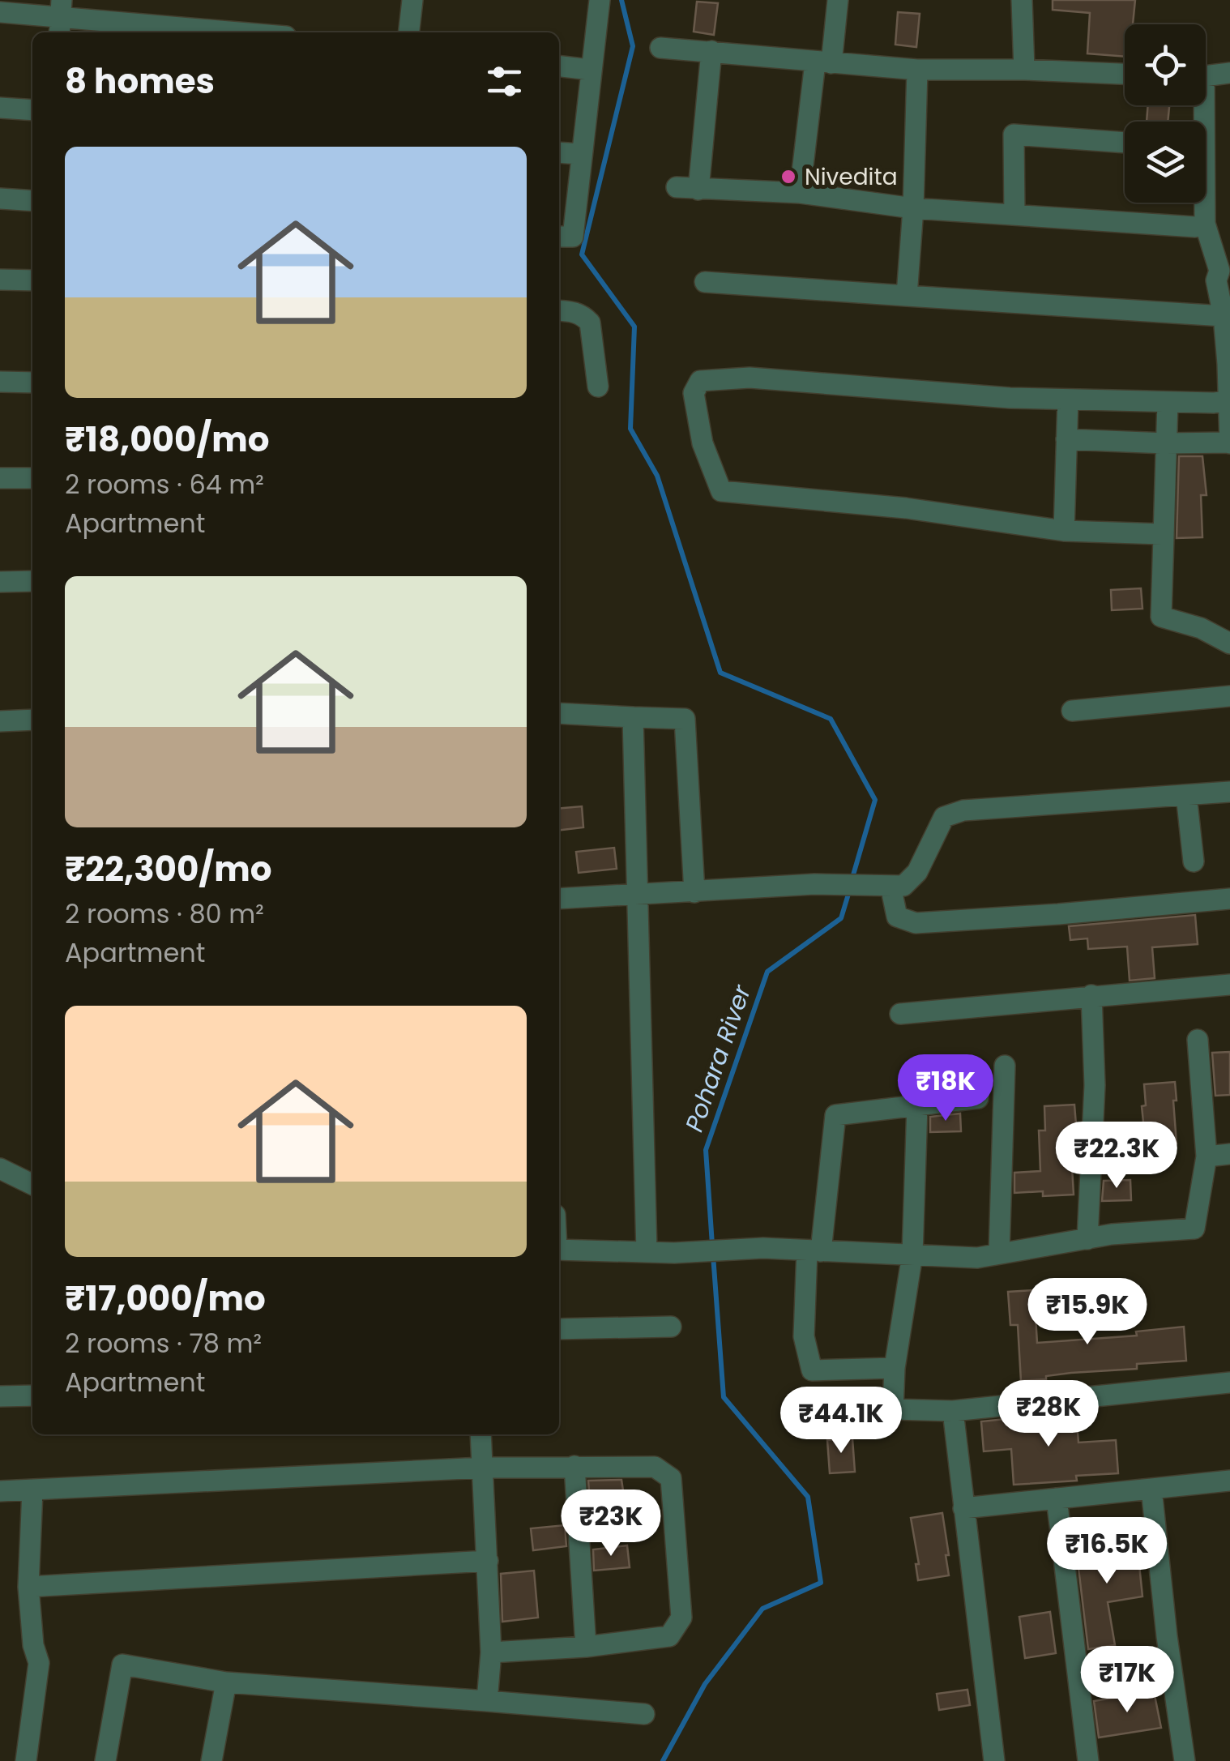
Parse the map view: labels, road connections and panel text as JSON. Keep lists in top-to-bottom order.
{
  "water": ["Pohara River"],
  "places": ["Nivedita"],
  "page": {
    "heading": "8 homes",
    "list": [
      {
        "name": "₹18,000/mo",
        "note": "2 rooms · 64 m² · Apartment"
      },
      {
        "name": "₹22,300/mo",
        "note": "2 rooms · 80 m² · Apartment"
      },
      {
        "name": "₹17,000/mo",
        "note": "2 rooms · 78 m² · Apartment"
      }
    ],
    "price": [
      "₹18K",
      "₹22.3K",
      "₹15.9K",
      "₹28K",
      "₹44.1K",
      "₹23K",
      "₹16.5K",
      "₹17K"
    ]
  }
}
